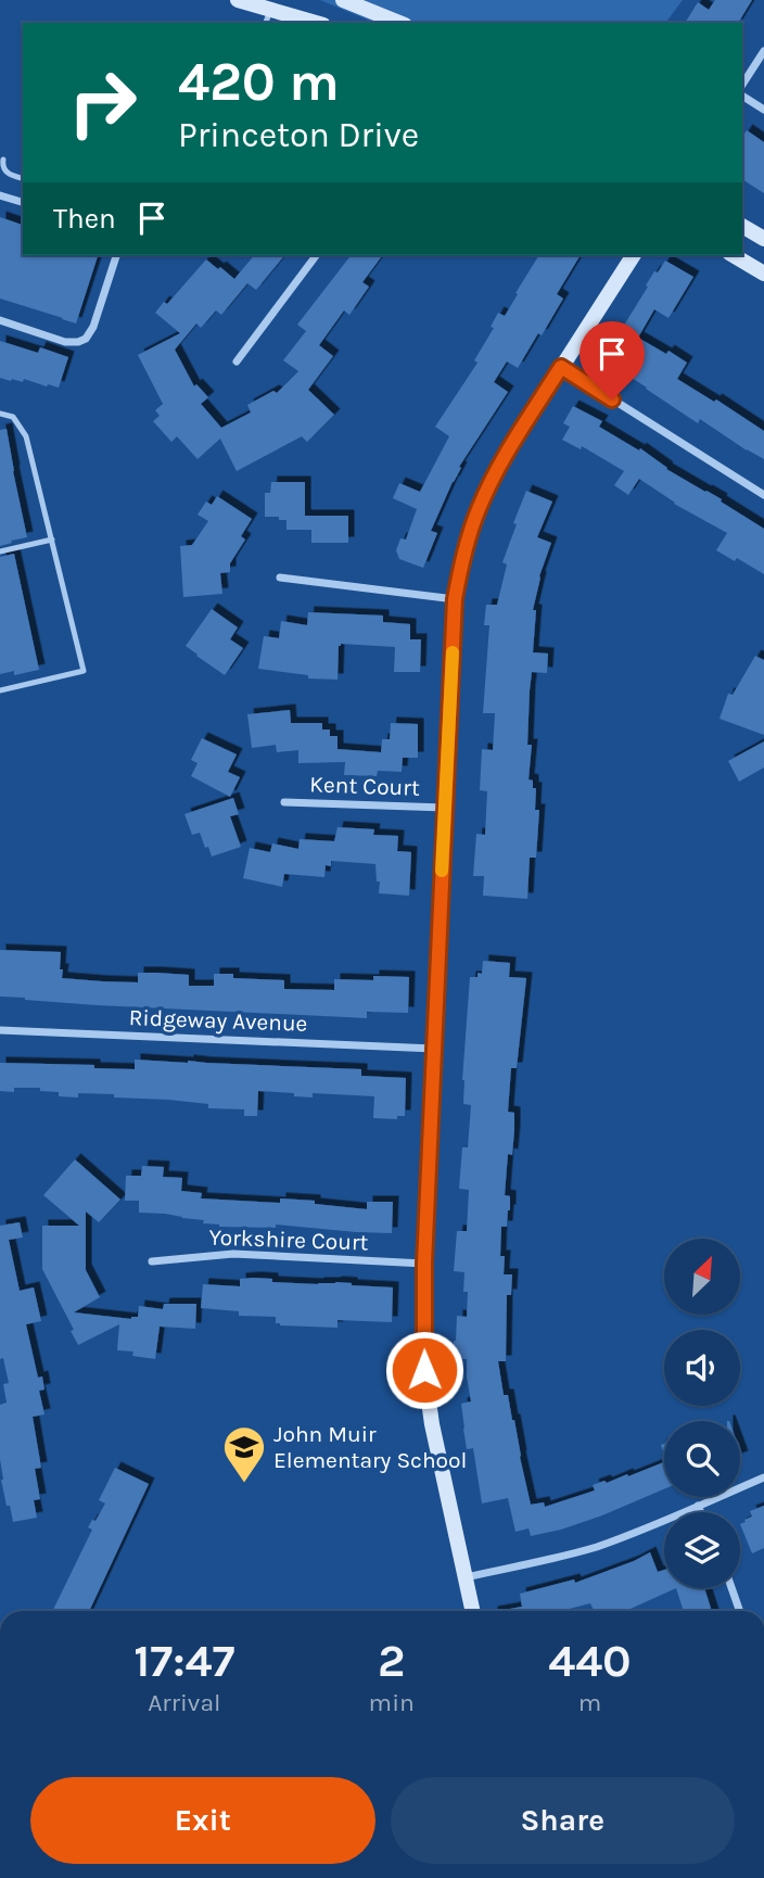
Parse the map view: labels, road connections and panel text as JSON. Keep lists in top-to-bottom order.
{
  "streets": {
    "street": ["Kent Court", "Ridgeway Avenue", "Yorkshire Court"]
  },
  "places": {
    "school or university": ["John Muir Elementary School"]
  },
  "north": "top right",
  "page": {
    "turn": ["420 m", "Princeton Drive"],
    "then": "Then",
    "eta": [
      "17:47",
      "Arrival",
      "2",
      "min",
      "440",
      "m"
    ],
    "buttons": ["Exit", "Share"]
  }
}
